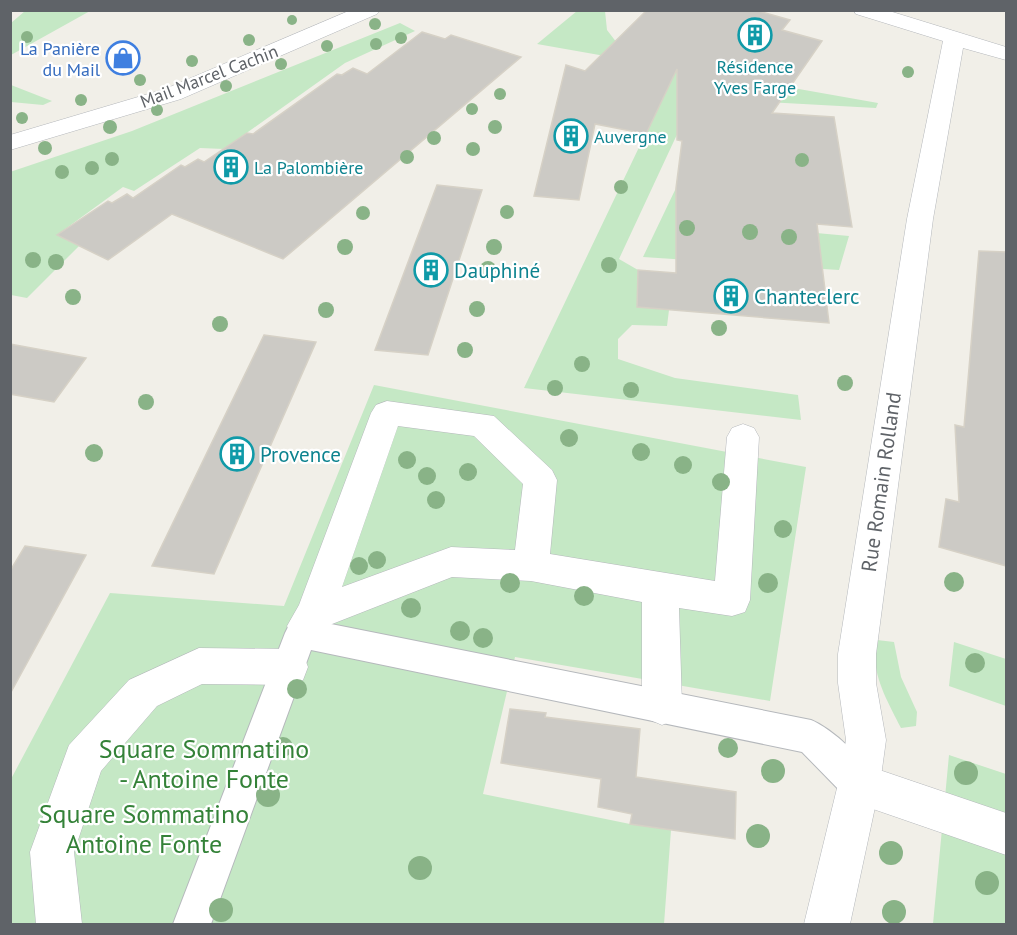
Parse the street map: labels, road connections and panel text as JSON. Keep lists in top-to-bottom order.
{
  "streets": {
    "street": ["Mail Marcel Cachin", "Rue Romain Rolland"]
  },
  "parks": ["Square Sommatino - Antoine Fonte", "Square Sommatino Antoine Fonte"],
  "places": {
    "building": [
      "Résidence Yves Farge",
      "Auvergne",
      "La Palombière",
      "Dauphiné",
      "Chanteclerc",
      "Provence"
    ],
    "shop": ["La Panière du Mail"]
  }
}
